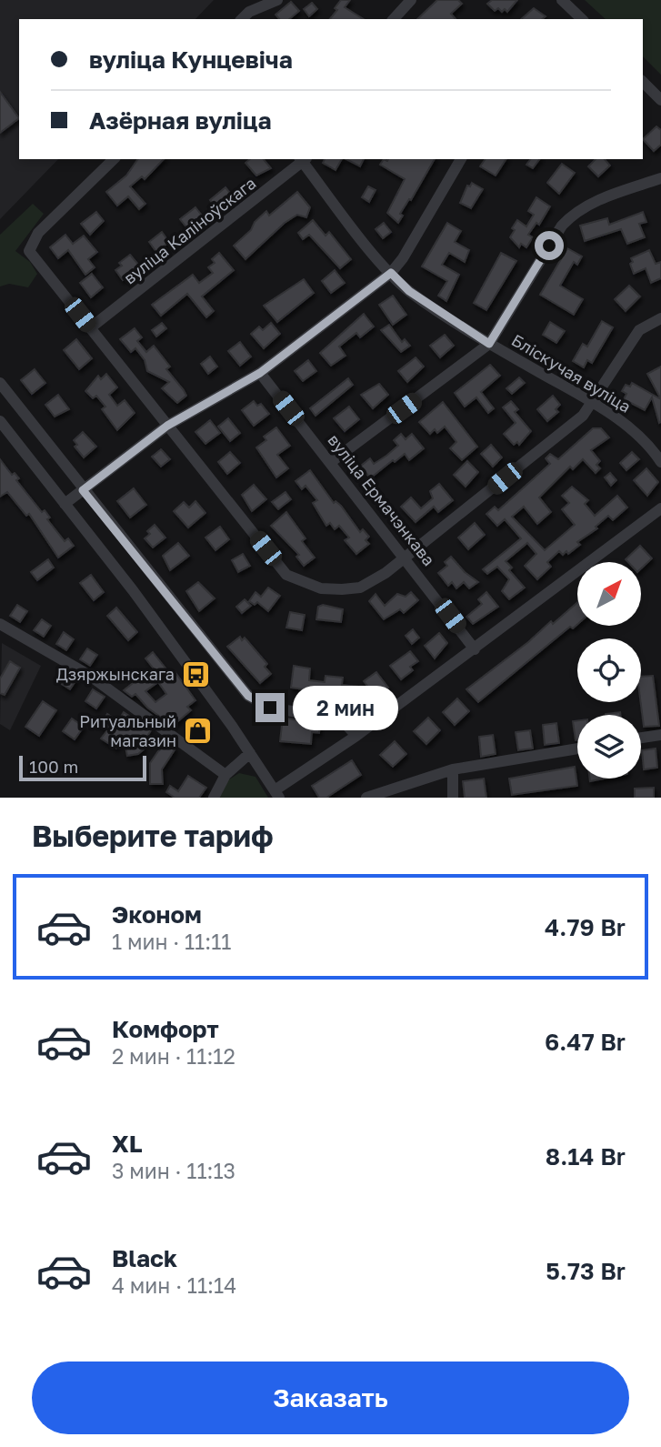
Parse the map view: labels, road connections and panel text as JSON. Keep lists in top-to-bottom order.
{
  "streets": {
    "street": ["вуліца Каліноўскага", "Бліскучая вуліца", "вуліца Ермачэнкава"]
  },
  "crossings": [
    ["вуліца Каліноўскага", "Бліскучая вуліца"]
  ],
  "places": {
    "bus stop": ["Дзяржынскага"],
    "shop": ["Ритуальный магазин"]
  },
  "scale_bar": "100 m",
  "north": "top right",
  "page": {
    "banner": ["вуліца Кунцевіча", "Азёрная вуліца"],
    "bubble": "2 мин",
    "scale": "100 m",
    "heading": "Выберите тариф",
    "list": [
      {
        "name": "Эконом",
        "note": "1 мин · 11:11",
        "value": "4.79 Br"
      },
      {
        "name": "Комфорт",
        "note": "2 мин · 11:12",
        "value": "6.47 Br"
      },
      {
        "name": "XL",
        "note": "3 мин · 11:13",
        "value": "8.14 Br"
      },
      {
        "name": "Black",
        "note": "4 мин · 11:14",
        "value": "5.73 Br"
      }
    ],
    "buttons": "Заказать"
  }
}
